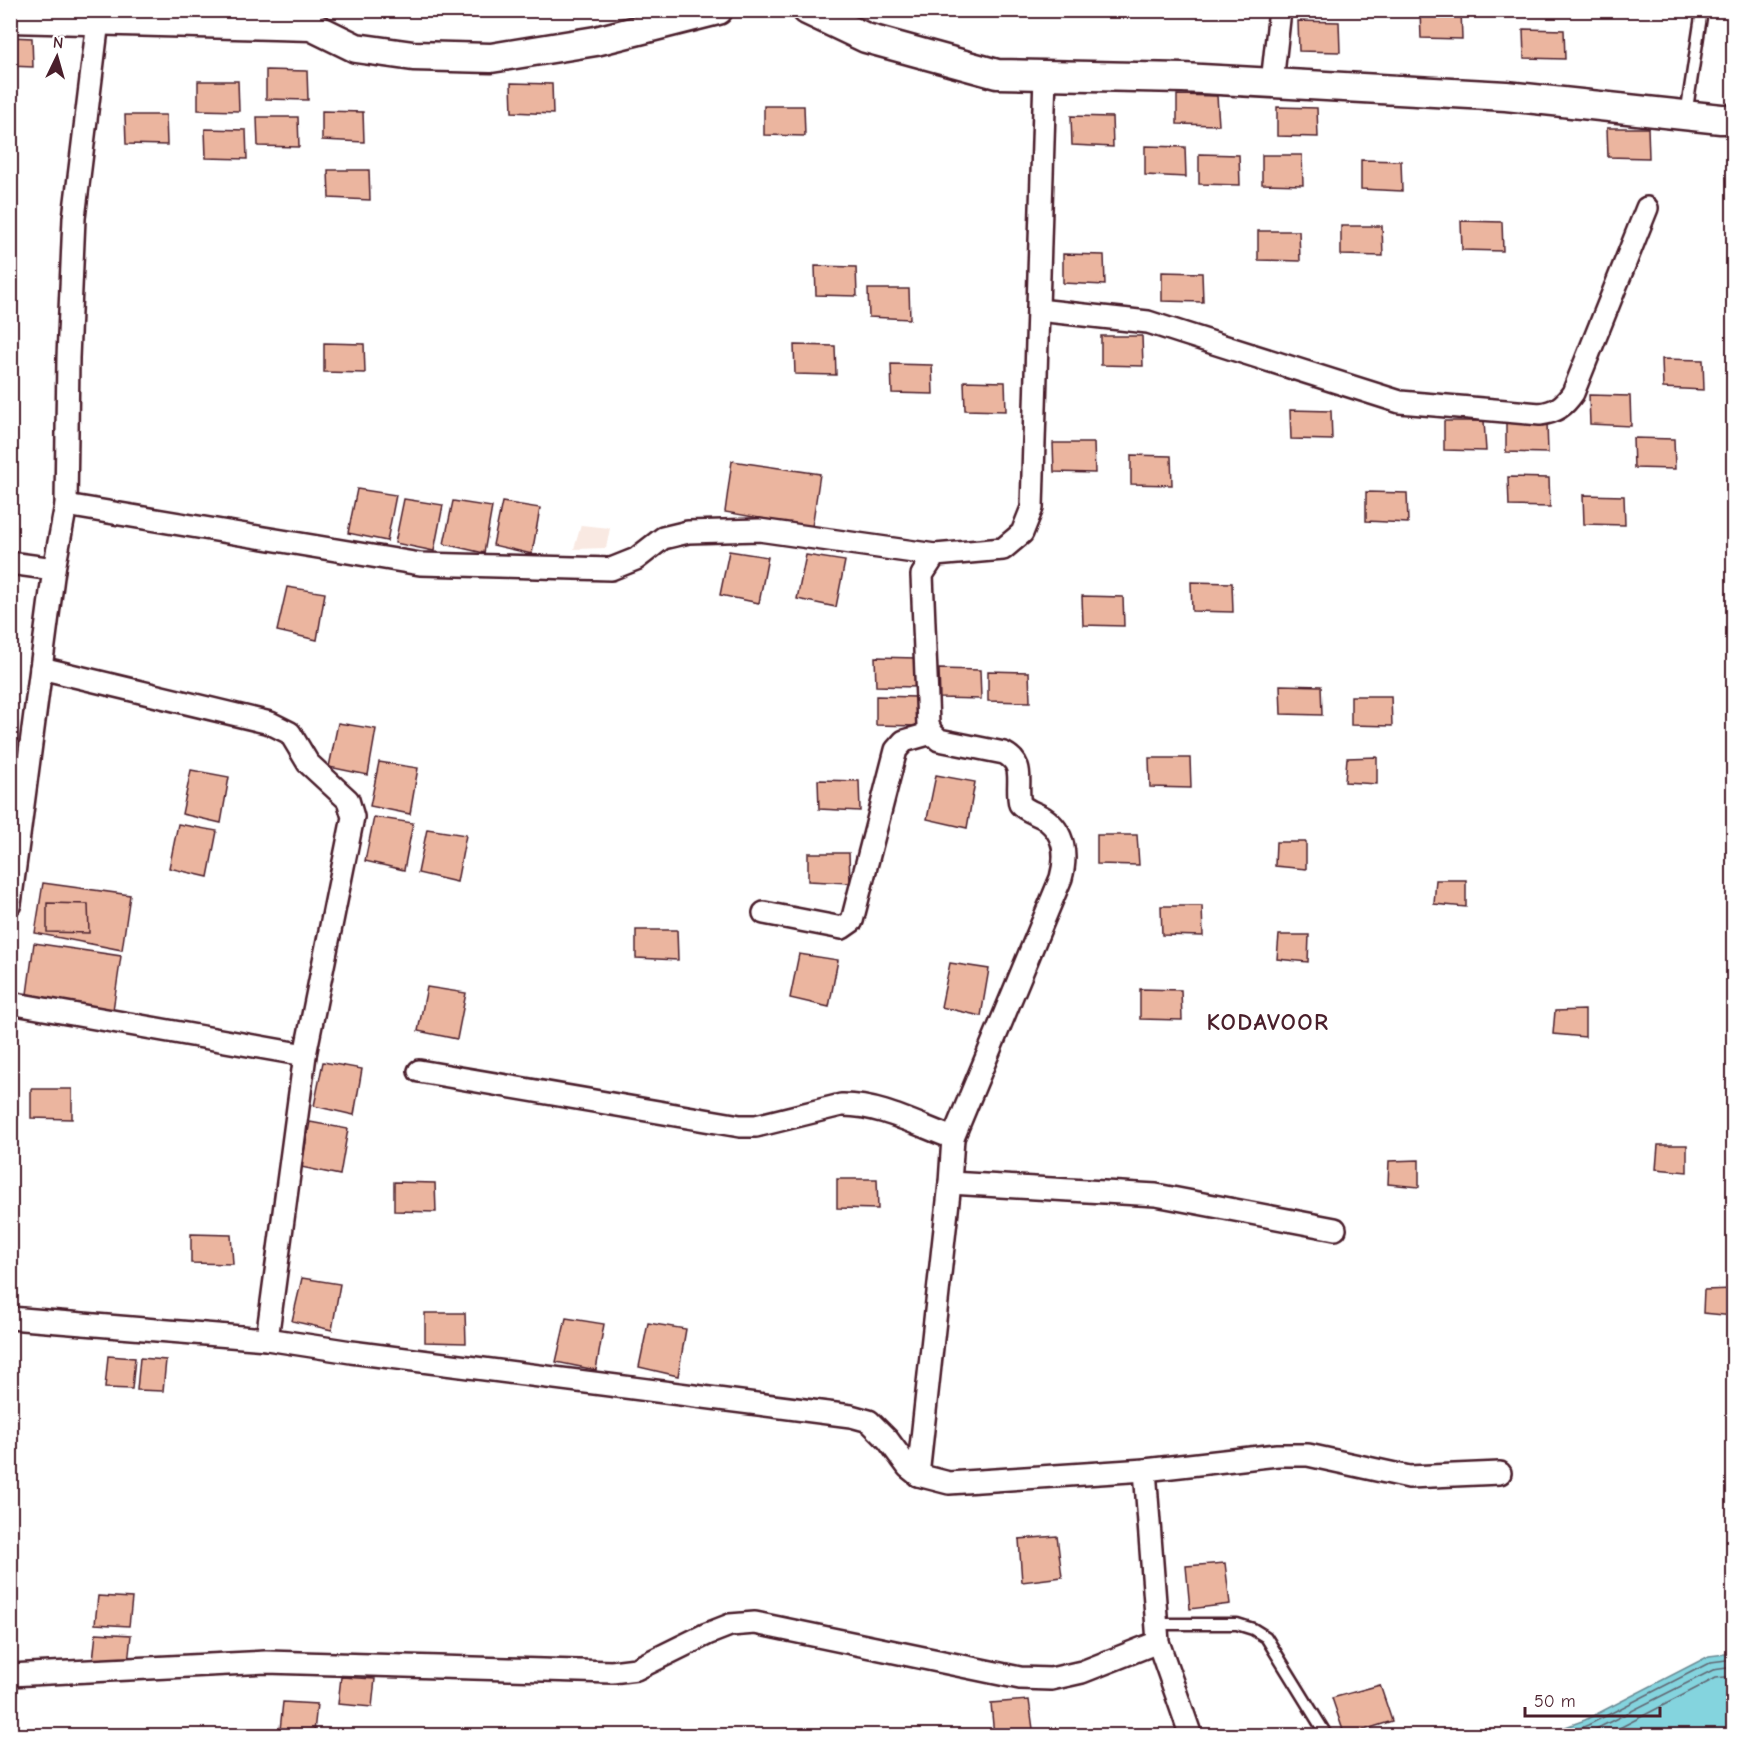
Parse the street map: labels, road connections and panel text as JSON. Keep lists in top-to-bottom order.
{
  "districts": ["KODAVOOR"],
  "scale_bar": "50 m",
  "north": "top"
}
